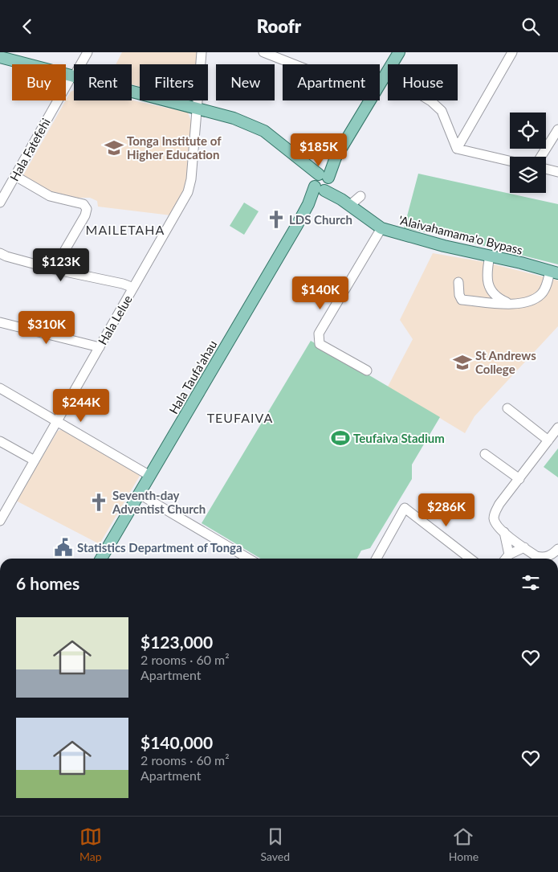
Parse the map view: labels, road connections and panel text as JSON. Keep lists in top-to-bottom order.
{
  "streets": {
    "main road": ["'Alaivahamama'o Bypass", "Hala Taufa'ahau"],
    "street": ["Hala Fatefehi", "Hala Lelue"]
  },
  "crossings": [
    ["Hala Fatefehi", "'Alaivahamama'o Bypass"],
    ["'Alaivahamama'o Bypass", "Hala Lelue"],
    ["'Alaivahamama'o Bypass", "Hala Taufa'ahau"]
  ],
  "districts": ["MAILETAHA", "TEUFAIVA"],
  "places": {
    "school or university": ["Tonga Institute of Higher Education", "St Andrews College"],
    "church": ["LDS Church", "Seventh-day Adventist Church"],
    "sports": ["Teufaiva Stadium"],
    "public building": ["Statistics Department of Tonga"]
  },
  "page": {
    "header": "Roofr",
    "chip": [
      "Buy",
      "Rent",
      "Filters",
      "New",
      "Apartment",
      "House"
    ],
    "price": [
      "$185K",
      "$123K",
      "$140K",
      "$310K",
      "$244K",
      "$286K"
    ],
    "heading": "6 homes",
    "list": [
      {
        "name": "$123,000",
        "note": "2 rooms · 60 m² · Apartment"
      },
      {
        "name": "$140,000",
        "note": "2 rooms · 60 m² · Apartment"
      }
    ],
    "tabs": ["Map", "Saved", "Home"]
  }
}
